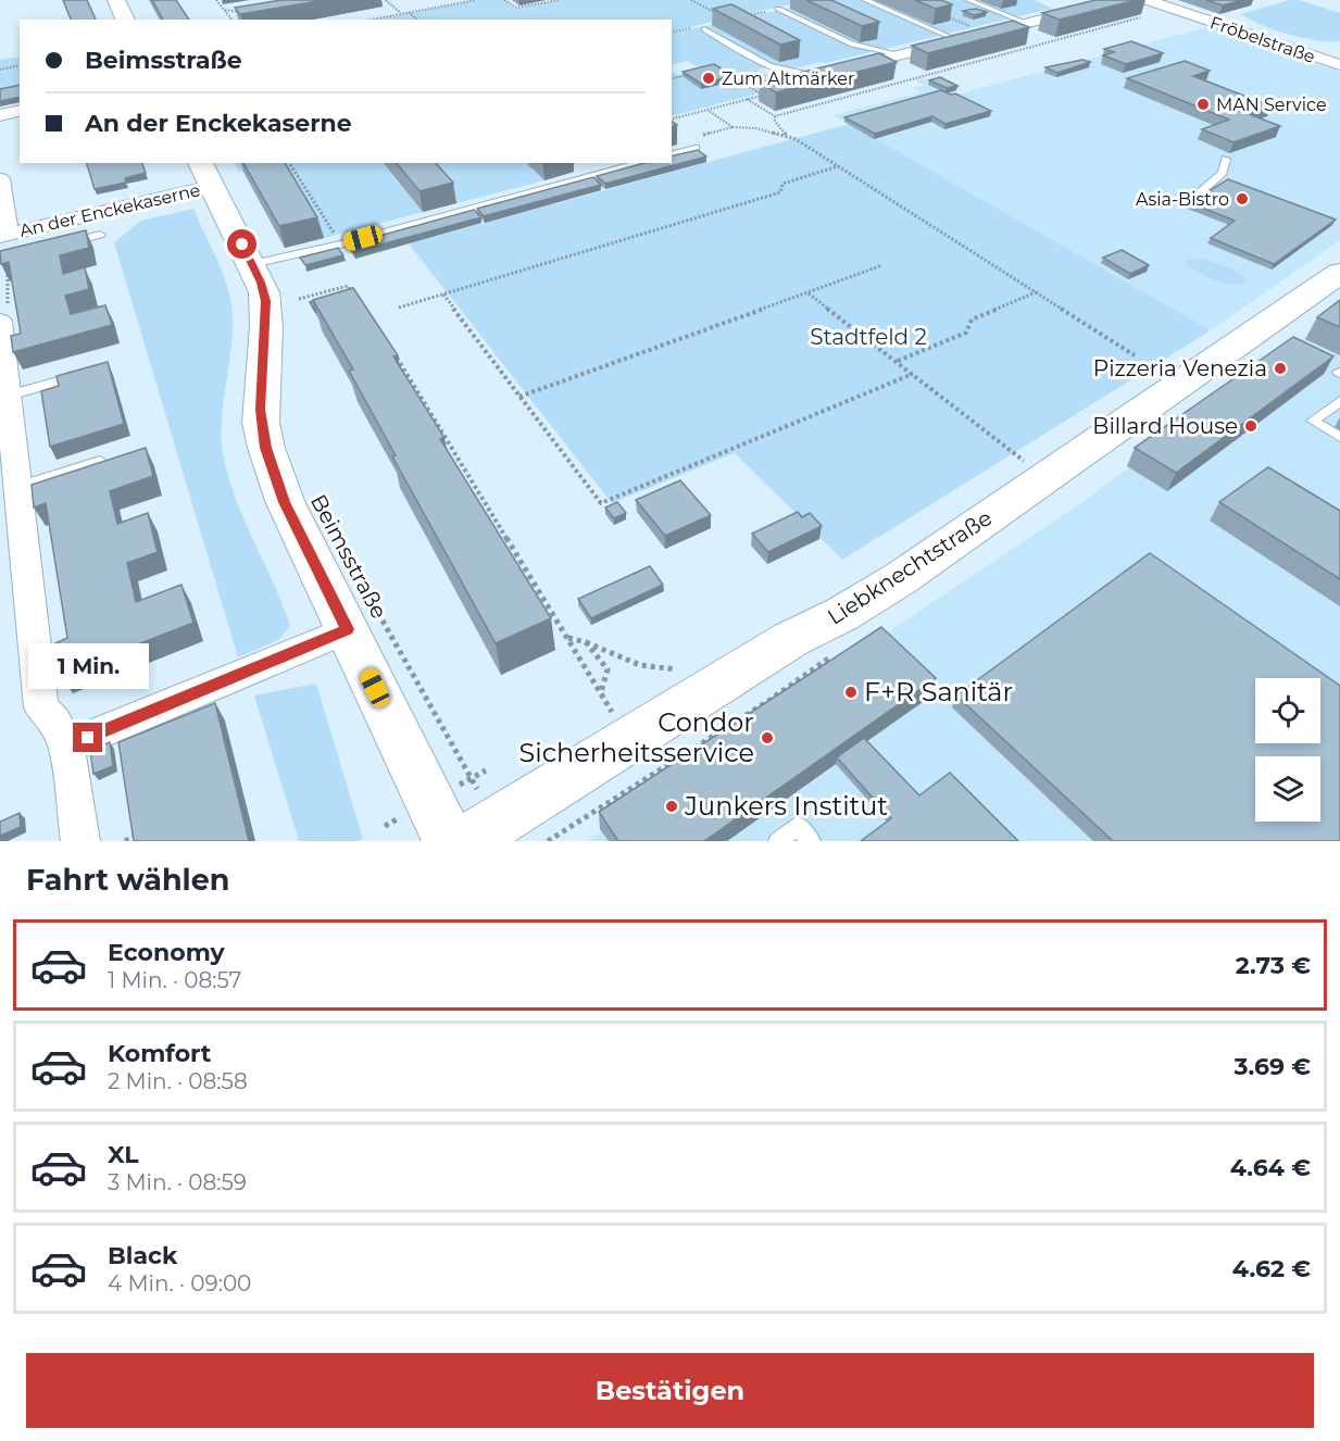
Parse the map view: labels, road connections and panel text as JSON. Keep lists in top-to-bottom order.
{
  "streets": {
    "street": [
      "Fröbelstraße",
      "An der Enckekaserne",
      "Beimsstraße",
      "Liebknechtstraße"
    ]
  },
  "crossings": [
    ["An der Enckekaserne", "Beimsstraße"]
  ],
  "parks": ["Stadtfeld 2"],
  "places": [
    "Zum Altmärker",
    "MAN Service",
    "Asia-Bistro",
    "Pizzeria Venezia",
    "Billard House",
    "F+R Sanitär",
    "Condor Sicherheitsservice",
    "Junkers Institut"
  ],
  "page": {
    "banner": ["Beimsstraße", "An der Enckekaserne"],
    "bubble": "1 Min.",
    "heading": "Fahrt wählen",
    "list": [
      {
        "name": "Economy",
        "note": "1 Min. · 08:57",
        "value": "2.73 €"
      },
      {
        "name": "Komfort",
        "note": "2 Min. · 08:58",
        "value": "3.69 €"
      },
      {
        "name": "XL",
        "note": "3 Min. · 08:59",
        "value": "4.64 €"
      },
      {
        "name": "Black",
        "note": "4 Min. · 09:00",
        "value": "4.62 €"
      }
    ],
    "buttons": "Bestätigen"
  }
}
